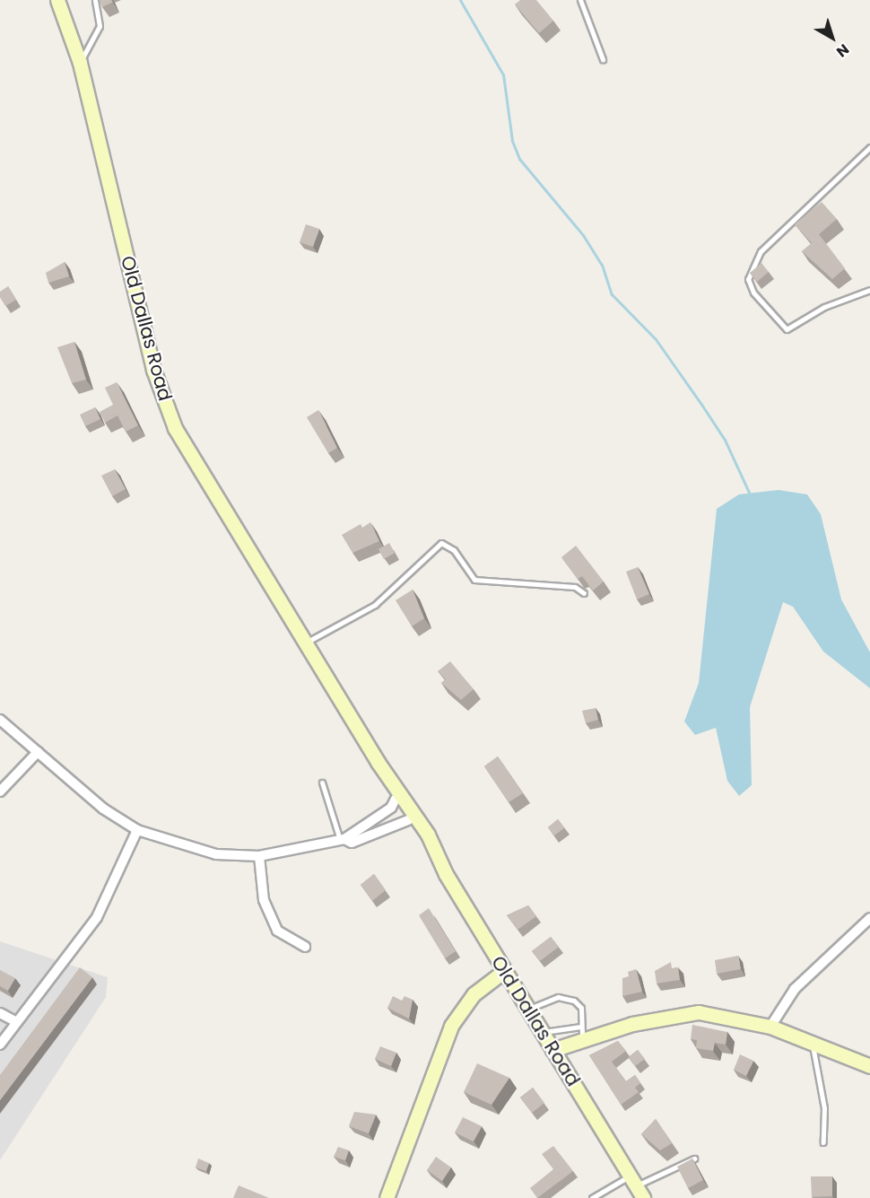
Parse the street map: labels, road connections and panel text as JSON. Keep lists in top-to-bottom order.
{
  "streets": {
    "main road": ["Old Dallas Road"]
  },
  "north": "bottom right"
}
